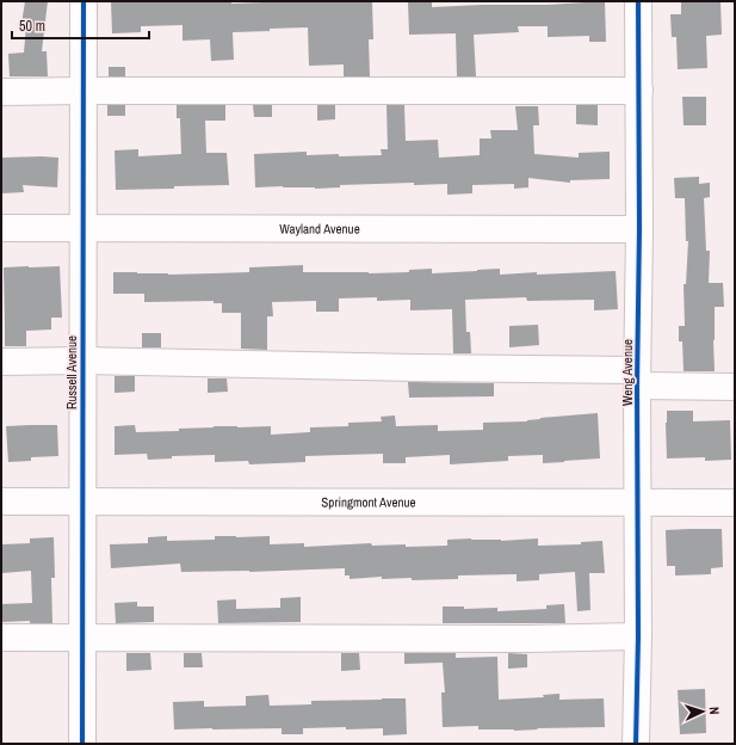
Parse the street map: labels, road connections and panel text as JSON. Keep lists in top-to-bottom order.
{
  "streets": {
    "street": [
      "Wayland Avenue",
      "Russell Avenue",
      "Weng Avenue",
      "Springmont Avenue"
    ]
  },
  "crossings": [
    ["Wayland Avenue", "Russell Avenue"],
    ["Wayland Avenue", "Weng Avenue"],
    ["Russell Avenue", "Springmont Avenue"],
    ["Weng Avenue", "Springmont Avenue"]
  ],
  "scale_bar": "50 m",
  "north": "right"
}
